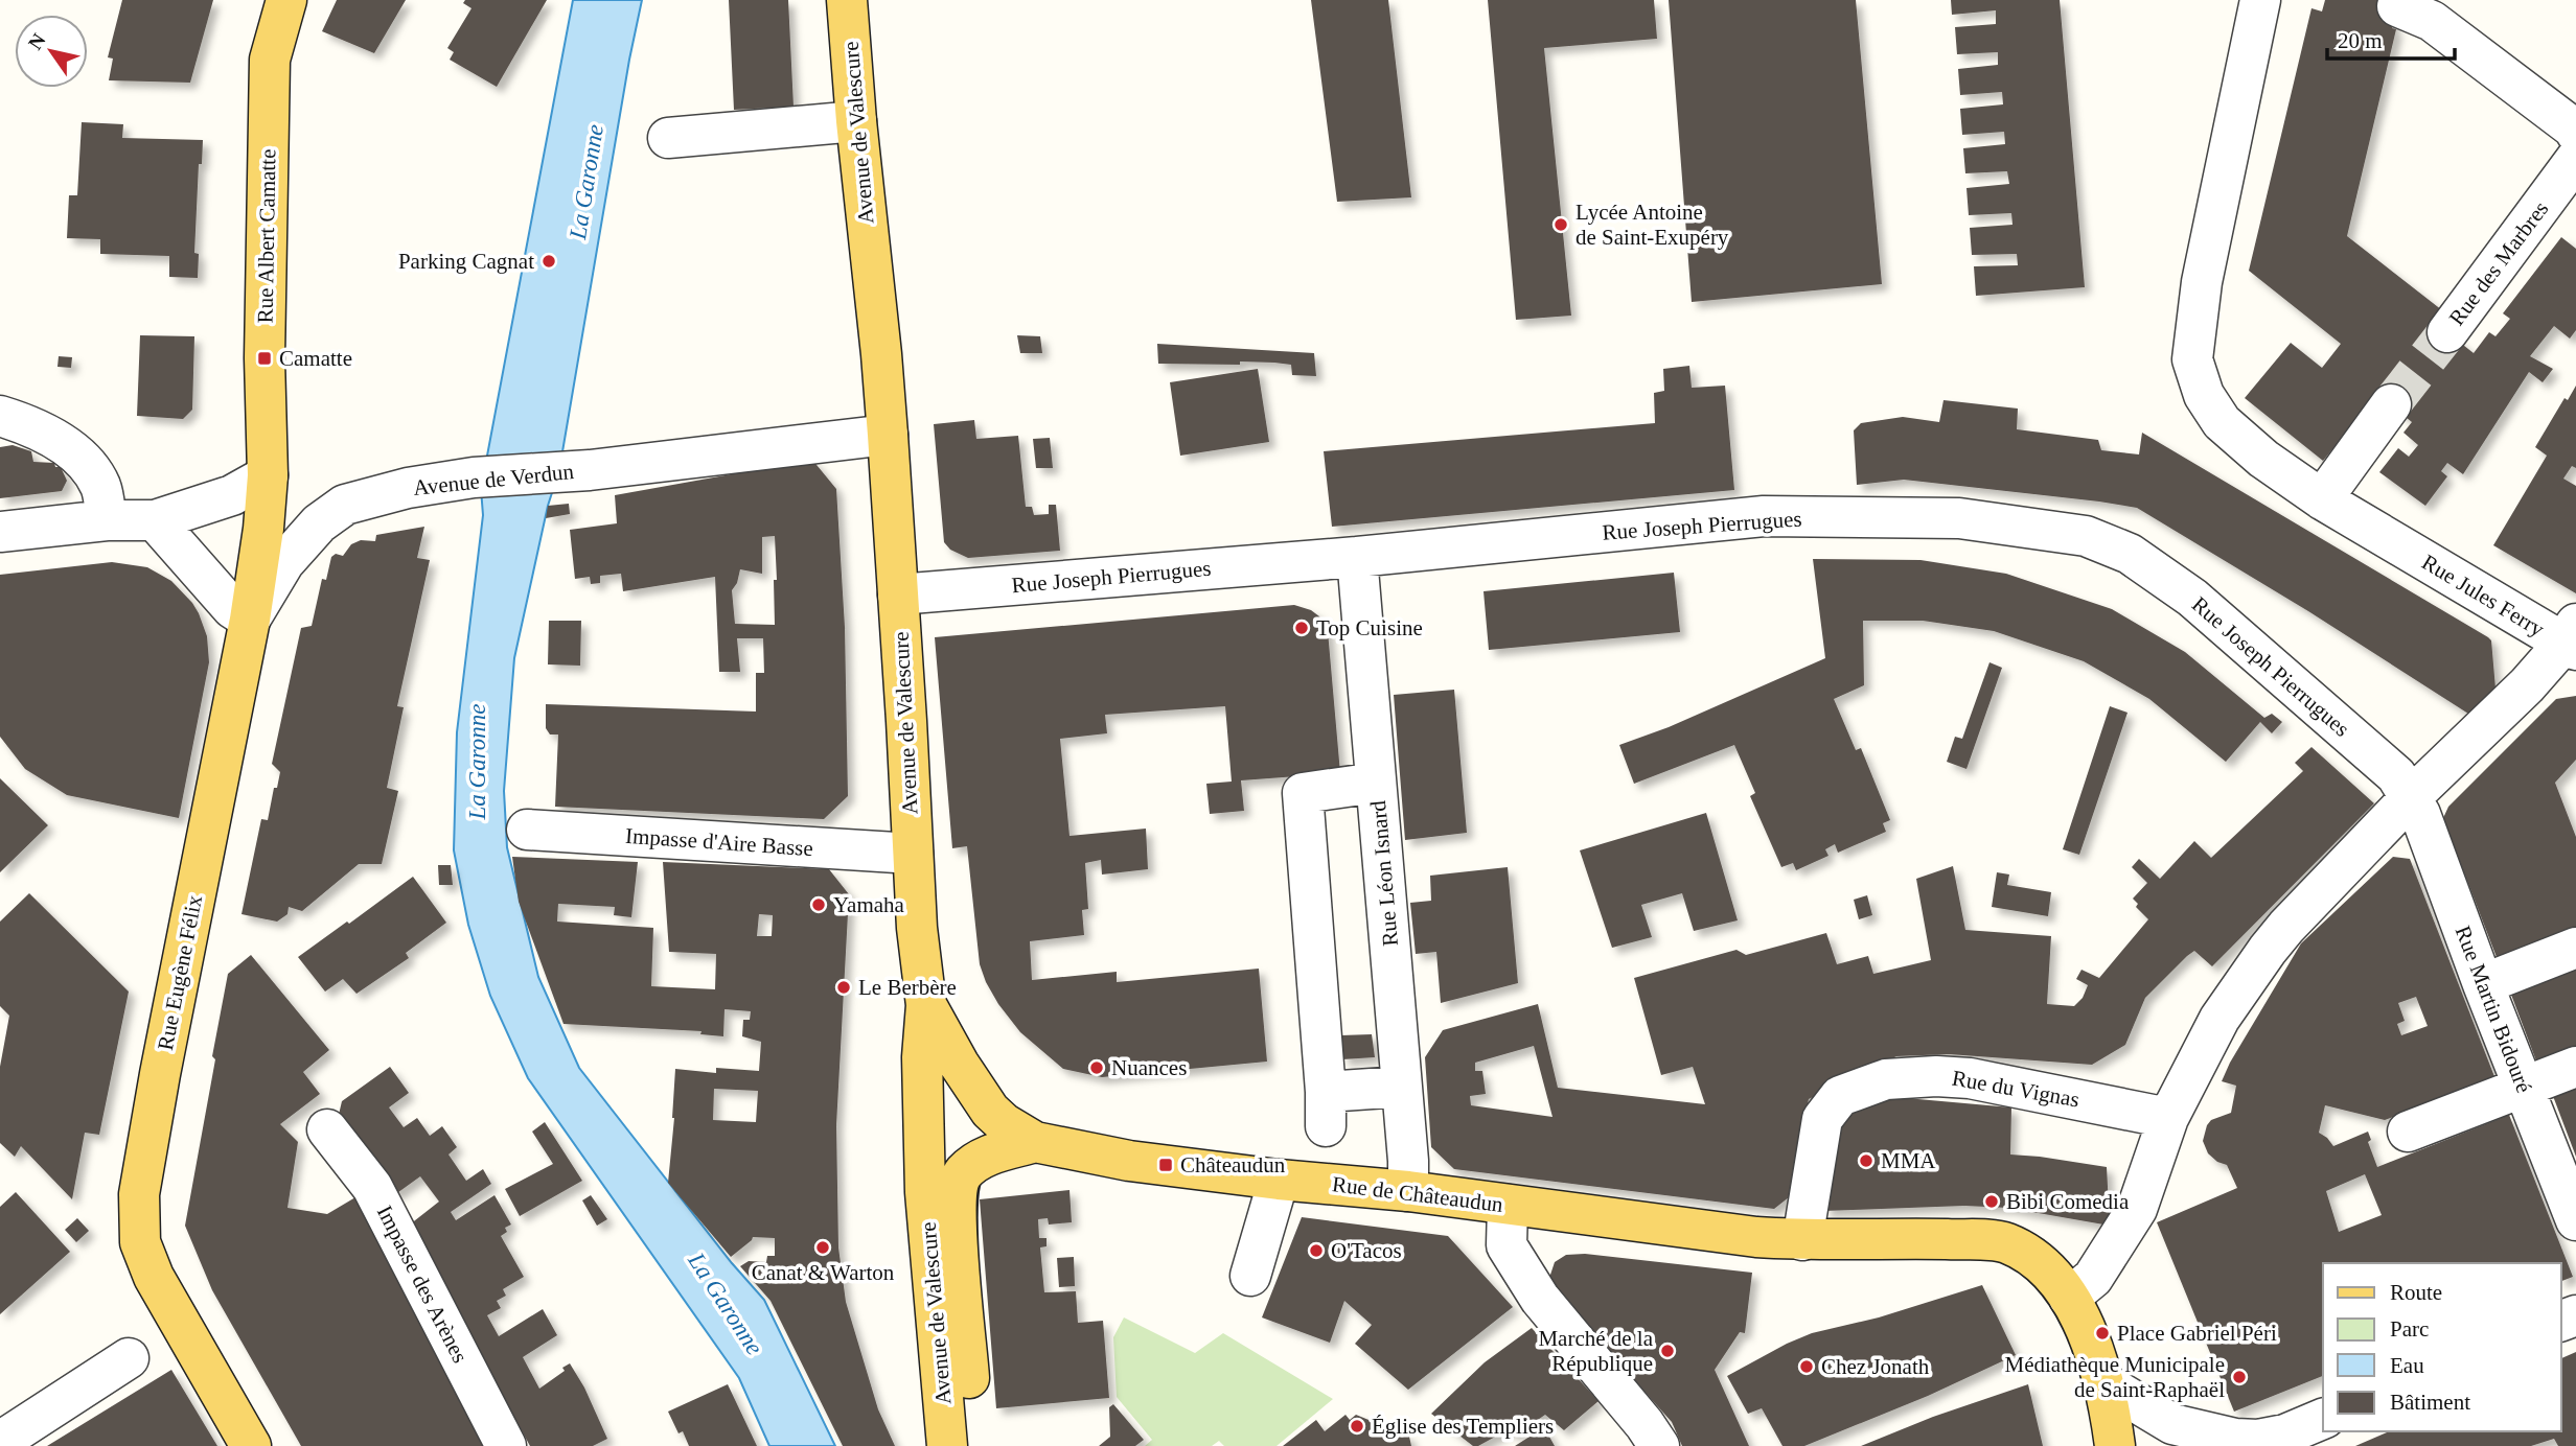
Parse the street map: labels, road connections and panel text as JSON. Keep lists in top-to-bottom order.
{
  "streets": {
    "main road": [
      "Avenue de Valescure",
      "Rue Albert Camatte",
      "Rue Eugène Félix",
      "Rue de Châteaudun"
    ],
    "street": [
      "Rue des Marbres",
      "Avenue de Verdun",
      "Rue Joseph Pierrugues",
      "Rue Jules Ferry",
      "Impasse d'Aire Basse",
      "Rue Léon Isnard",
      "Rue Martin Bidouré",
      "Rue du Vignas",
      "Impasse des Arènes"
    ]
  },
  "crossings": [
    ["Avenue de Valescure", "Avenue de Verdun"],
    ["Avenue de Valescure", "Rue Joseph Pierrugues"],
    ["Avenue de Valescure", "Impasse d'Aire Basse"],
    ["Avenue de Valescure", "Rue de Châteaudun"],
    ["Rue Albert Camatte", "Rue Eugène Félix"],
    ["Avenue de Verdun", "Rue Eugène Félix"],
    ["Rue Joseph Pierrugues", "Rue Jules Ferry"],
    ["Rue Joseph Pierrugues", "Rue Léon Isnard"],
    ["Rue Joseph Pierrugues", "Rue Martin Bidouré"],
    ["Rue Jules Ferry", "Rue Martin Bidouré"],
    ["Rue Jules Ferry", "Rue du Vignas"],
    ["Rue Jules Ferry", "Rue de Châteaudun"],
    ["Rue Léon Isnard", "Rue de Châteaudun"],
    ["Rue du Vignas", "Rue de Châteaudun"]
  ],
  "water": ["La Garonne"],
  "places": {
    "other": [
      "Lycée Antoine de Saint-Exupéry",
      "Parking Cagnat",
      "Top Cuisine",
      "Yamaha",
      "Le Berbère",
      "Nuances",
      "MMA",
      "Bibi Comedia",
      "Canat & Warton",
      "O'Tacos",
      "Place Gabriel Péri",
      "Marché de la République",
      "Chez Jonath",
      "Médiathèque Municipale de Saint-Raphaël",
      "Église des Templiers"
    ],
    "transit": ["Camatte", "Châteaudun"]
  },
  "legend": [
    "Route",
    "Parc",
    "Eau",
    "Bâtiment"
  ],
  "scale_bar": "20 m",
  "north": "top left"
}
